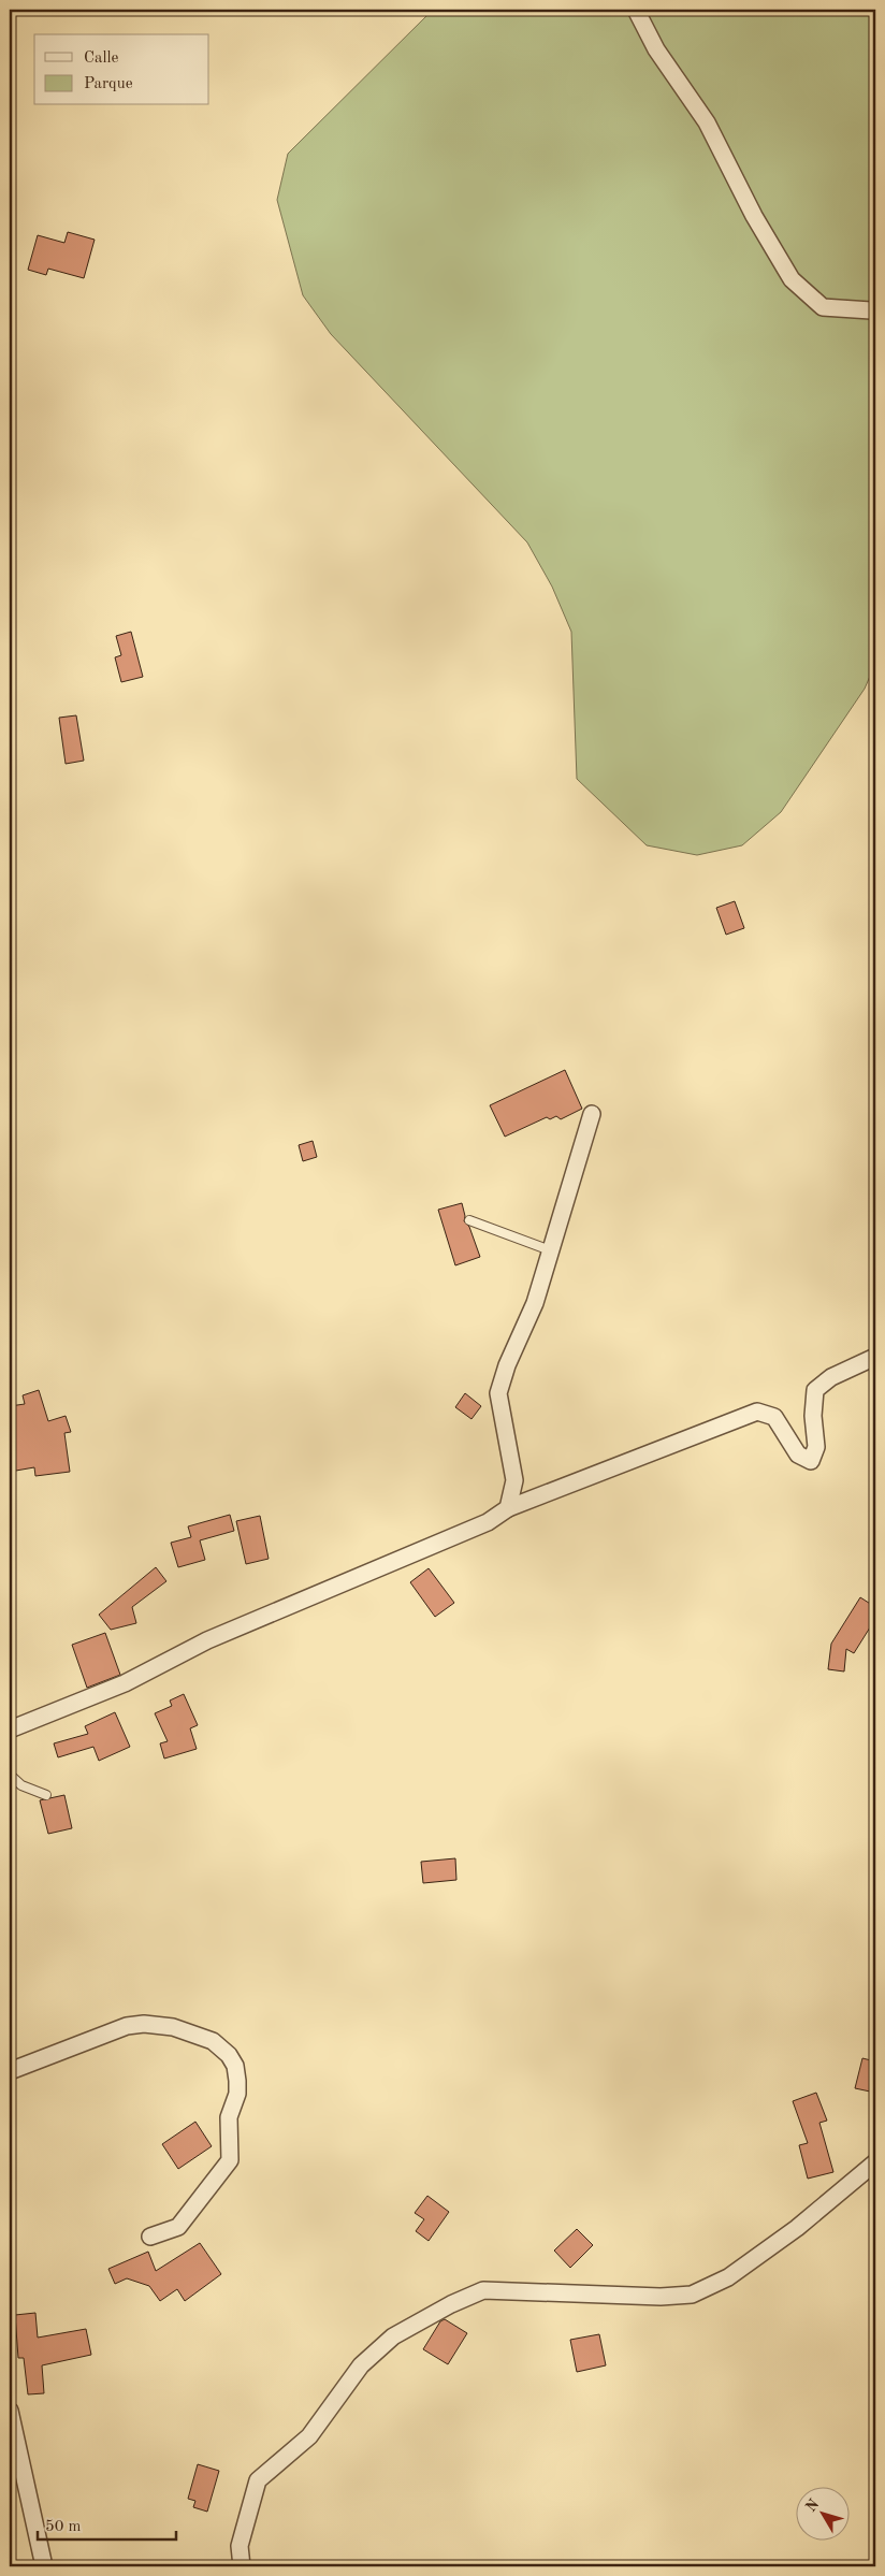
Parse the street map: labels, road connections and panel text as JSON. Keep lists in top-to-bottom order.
{
  "legend": ["Calle", "Parque"],
  "scale_bar": "50 m",
  "north": "top left"
}
